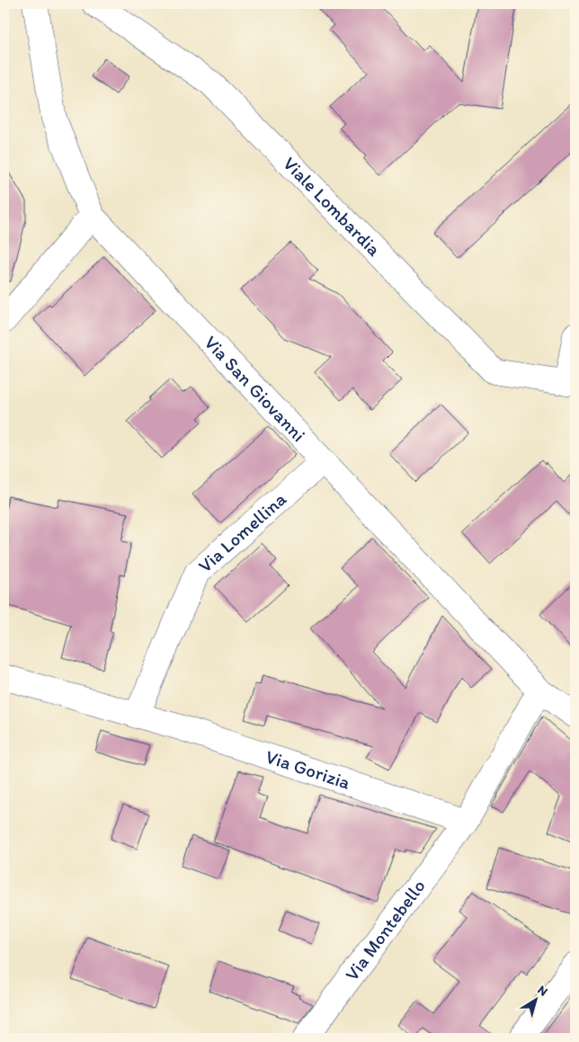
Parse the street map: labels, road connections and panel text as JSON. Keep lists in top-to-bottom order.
{
  "streets": {
    "street": [
      "Viale Lombardia",
      "Via San Giovanni",
      "Via Lomellina",
      "Via Gorizia",
      "Via Montebello"
    ]
  },
  "crossings": [
    ["Via San Giovanni", "Via Lomellina"],
    ["Via Lomellina", "Via Gorizia"],
    ["Via Gorizia", "Via Montebello"]
  ],
  "north": "top right"
}
